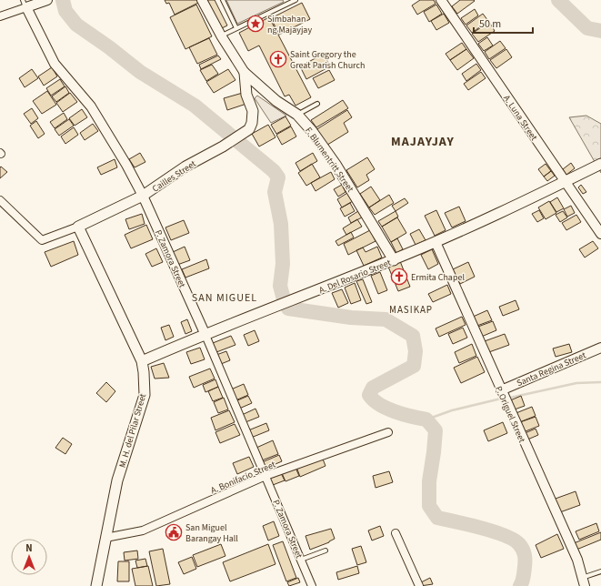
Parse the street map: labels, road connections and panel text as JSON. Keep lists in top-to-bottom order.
{
  "streets": {
    "main road": [
      "F. Blumentritt Street",
      "Cailles Street",
      "A. Del Rosario Street",
      "M. H. del Pilar Street"
    ],
    "street": [
      "A. Luna Street",
      "P. Zamora Street",
      "Santa Regina Street",
      "P. Origuel Street",
      "A. Bonifacio Street"
    ]
  },
  "crossings": [
    ["A. Luna Street", "A. Del Rosario Street"],
    ["F. Blumentritt Street", "Cailles Street"],
    ["F. Blumentritt Street", "A. Del Rosario Street"],
    ["Cailles Street", "P. Zamora Street"],
    ["Cailles Street", "M. H. del Pilar Street"],
    ["P. Zamora Street", "A. Del Rosario Street"],
    ["P. Zamora Street", "A. Bonifacio Street"],
    ["A. Del Rosario Street", "P. Origuel Street"],
    ["A. Del Rosario Street", "M. H. del Pilar Street"],
    ["Santa Regina Street", "P. Origuel Street"],
    ["M. H. del Pilar Street", "A. Bonifacio Street"]
  ],
  "districts": ["MAJAYJAY", "SAN MIGUEL", "MASIKAP"],
  "places": {
    "place": ["Simbahan ng Majayjay"],
    "church": ["Saint Gregory the Great Parish Church", "Ermita Chapel"],
    "public building": ["San Miguel Barangay Hall"]
  },
  "scale_bar": "50 m",
  "north": "top"
}
